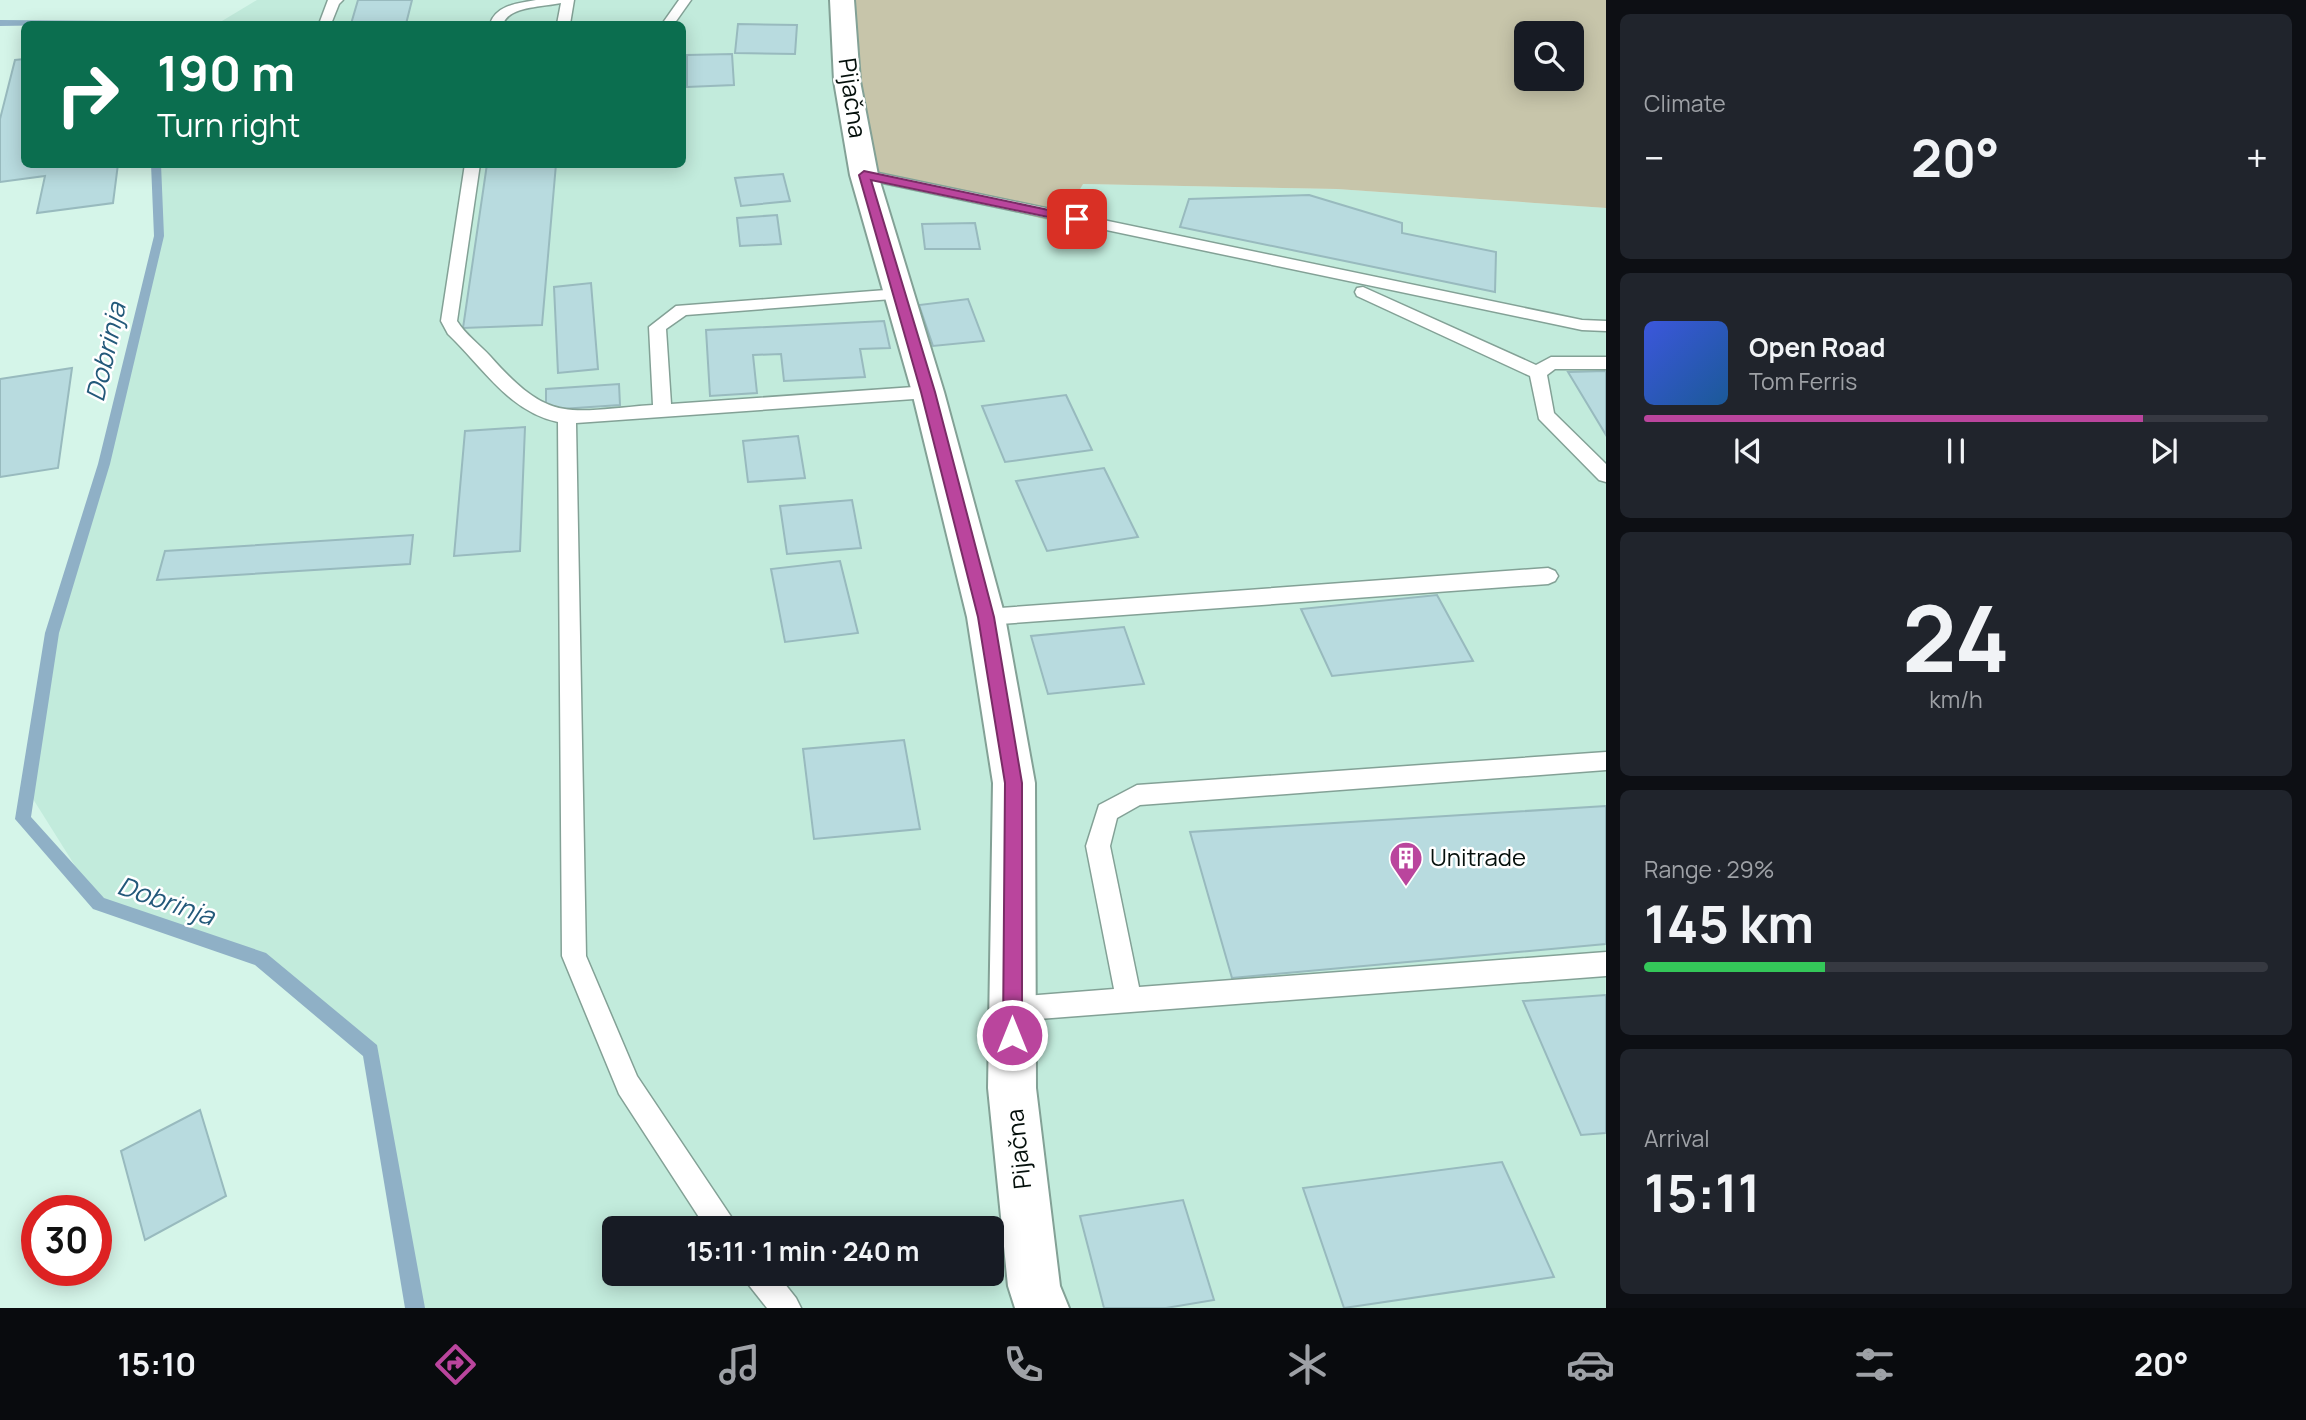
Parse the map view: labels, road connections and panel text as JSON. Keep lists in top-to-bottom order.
{
  "streets": {
    "street": ["Pijačna"]
  },
  "water": ["Dobrinja"],
  "places": {
    "building": ["Unitrade"]
  },
  "page": {
    "tile": [
      "Climate",
      ["24", "km/h"],
      ["Range · 29%", "145 km"],
      ["Arrival", "15:11"]
    ],
    "turn": ["190 m", "Turn right"],
    "heat": ["−", "20°", "+"],
    "song": ["Open Road", "Tom Ferris"],
    "limit": "30",
    "trip": "15:11 · 1 min · 240 m",
    "tabs": ["15:10", "20°"]
  }
}
